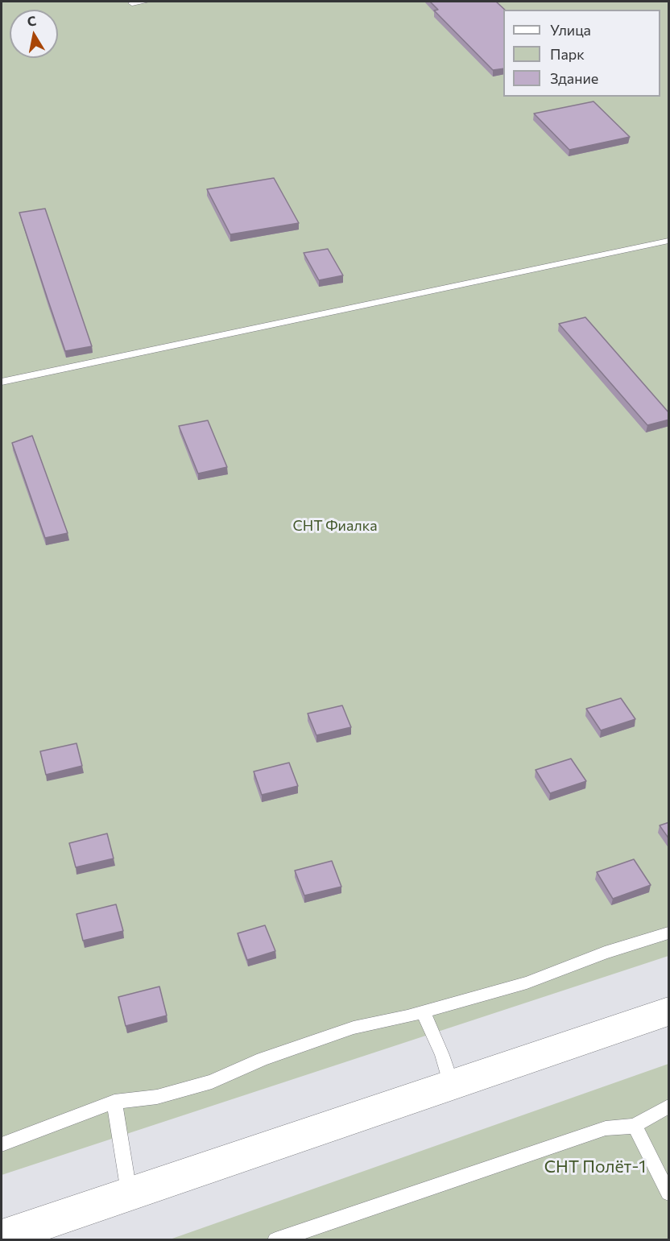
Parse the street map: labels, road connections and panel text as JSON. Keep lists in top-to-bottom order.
{
  "parks": ["СНТ Фиалка", "СНТ Полёт-1"],
  "legend": ["Улица", "Парк", "Здание"],
  "north": "top"
}
